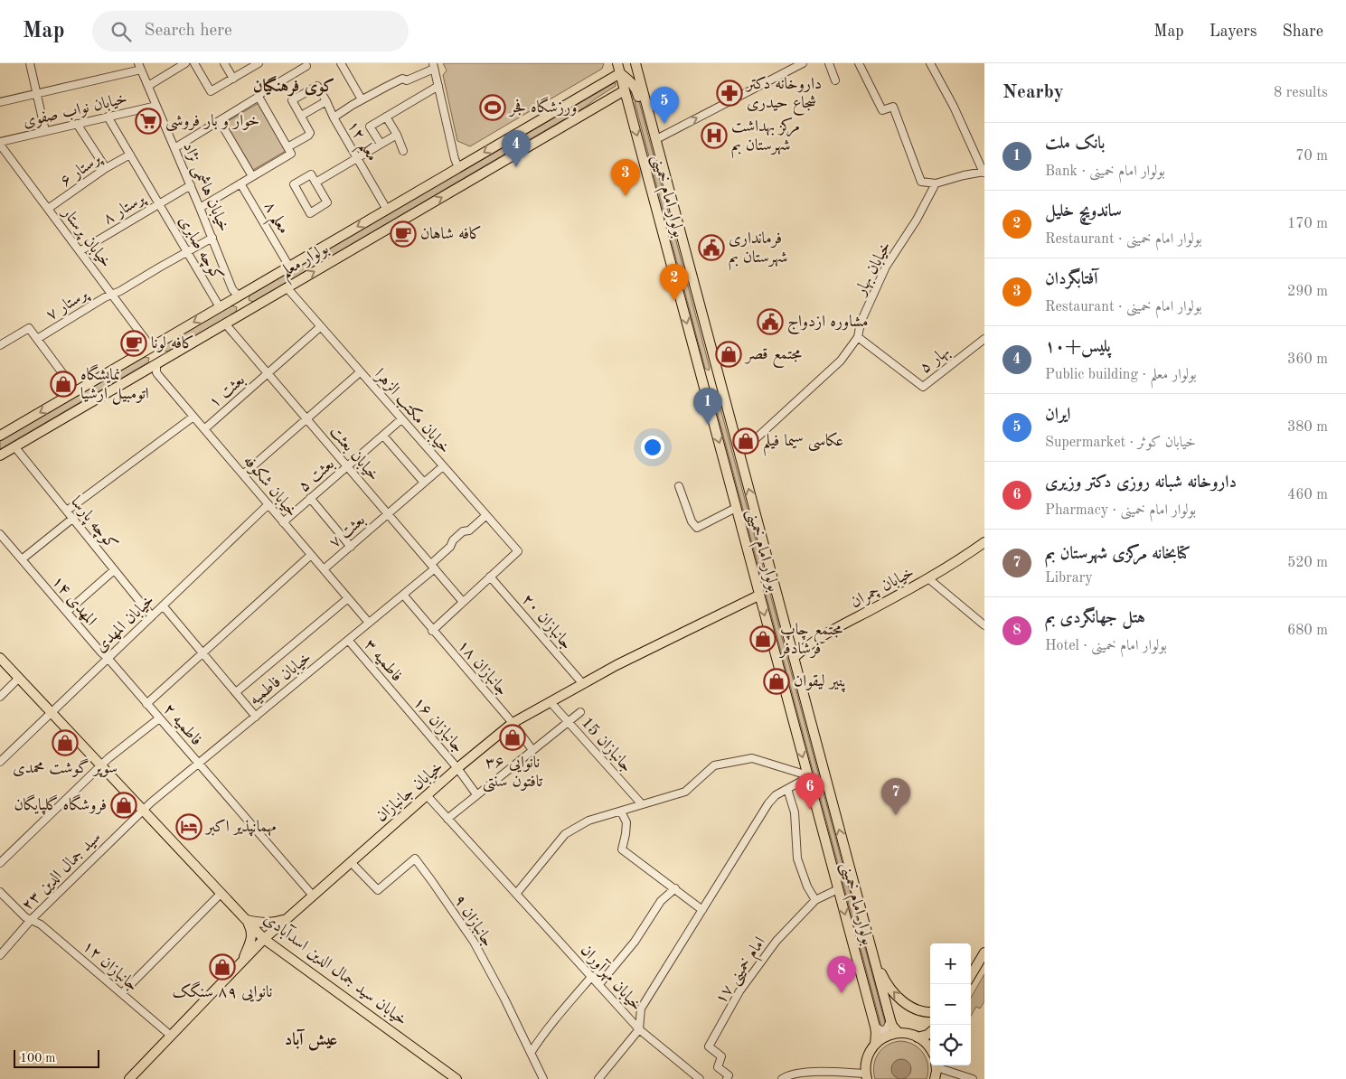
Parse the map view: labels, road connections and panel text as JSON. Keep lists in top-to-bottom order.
{
  "streets": {
    "main road": [
      "بولوار امام خمینی",
      "بولوار معلم",
      "خیابان چمران",
      "خیابان جانبازان",
      "خیابان سید جمال الدین اسدآبادی"
    ],
    "street": [
      "خیابان نواب صفوی",
      "معلم ۱۲",
      "پرستار ۶",
      "خیابان هاشمی نژاد",
      "پرستار ۸",
      "معلم ۸",
      "خیابان پرستار",
      "کوچه صابری",
      "خیابان بهار",
      "پرستار ۷",
      "بهار ۵",
      "بعثت ۱",
      "خیابان مکتب الزهرا",
      "خیابان بعثت",
      "بعثت ۵",
      "خیابان شکوفه",
      "کوچه پارسا",
      "بعثت ۷",
      "المهدی ۱۴",
      "جانبازان ۲۰",
      "خیابان المهدی",
      "فاطمیه ۳",
      "جانبازان ۱۸",
      "خیابان فاطمیه",
      "فاطمیه ۲",
      "جانبازان ۱۶",
      "جانبازان 15",
      "سید جمال الدین ۲۳",
      "جانبازان ۹",
      "جانبازان ۱۲",
      "امام خمینی ۱۷",
      "خیابان مهرآوران"
    ]
  },
  "crossings": [
    ["خیابان نواب صفوی", "خیابان هاشمی نژاد"],
    ["خیابان نواب صفوی", "خیابان پرستار"],
    ["خیابان نواب صفوی", "کوچه صابری"],
    ["معلم ۱۲", "بولوار معلم"],
    ["پرستار ۶", "خیابان پرستار"],
    ["پرستار ۶", "کوچه صابری"],
    ["خیابان هاشمی نژاد", "پرستار ۸"],
    ["خیابان هاشمی نژاد", "بولوار معلم"],
    ["خیابان هاشمی نژاد", "پرستار ۷"],
    ["بولوار امام خمینی", "بولوار معلم"],
    ["بولوار امام خمینی", "خیابان بهار"],
    ["بولوار امام خمینی", "خیابان چمران"],
    ["بولوار امام خمینی", "خیابان جانبازان"],
    ["بولوار امام خمینی", "امام خمینی ۱۷"],
    ["بولوار امام خمینی", "خیابان مهرآوران"],
    ["پرستار ۸", "خیابان پرستار"],
    ["پرستار ۸", "کوچه صابری"],
    ["معلم ۸", "بولوار معلم"],
    ["خیابان پرستار", "بولوار معلم"],
    ["خیابان پرستار", "پرستار ۷"],
    ["کوچه صابری", "بولوار معلم"],
    ["کوچه صابری", "پرستار ۷"],
    ["بولوار معلم", "خیابان مکتب الزهرا"],
    ["بولوار معلم", "خیابان بعثت"],
    ["بولوار معلم", "خیابان شکوفه"],
    ["بولوار معلم", "کوچه پارسا"],
    ["خیابان بهار", "بهار ۵"],
    ["بعثت ۱", "خیابان مکتب الزهرا"],
    ["بعثت ۱", "خیابان بعثت"],
    ["بعثت ۱", "خیابان شکوفه"],
    ["خیابان مکتب الزهرا", "بعثت ۵"],
    ["خیابان مکتب الزهرا", "بعثت ۷"],
    ["خیابان مکتب الزهرا", "جانبازان ۲۰"],
    ["خیابان مکتب الزهرا", "خیابان فاطمیه"],
    ["خیابان بعثت", "بعثت ۵"],
    ["خیابان بعثت", "بعثت ۷"],
    ["خیابان بعثت", "خیابان فاطمیه"],
    ["بعثت ۵", "خیابان شکوفه"],
    ["خیابان شکوفه", "بعثت ۷"],
    ["خیابان شکوفه", "خیابان المهدی"],
    ["خیابان شکوفه", "خیابان فاطمیه"],
    ["کوچه پارسا", "خیابان المهدی"],
    ["المهدی ۱۴", "خیابان المهدی"],
    ["المهدی ۱۴", "فاطمیه ۲"],
    ["جانبازان ۲۰", "خیابان جانبازان"],
    ["خیابان المهدی", "خیابان سید جمال الدین اسدآبادی"],
    ["فاطمیه ۳", "خیابان فاطمیه"],
    ["فاطمیه ۳", "جانبازان ۱۶"],
    ["جانبازان ۱۸", "خیابان فاطمیه"],
    ["جانبازان ۱۸", "خیابان جانبازان"],
    ["خیابان فاطمیه", "فاطمیه ۲"],
    ["خیابان فاطمیه", "سید جمال الدین ۲۳"],
    ["خیابان فاطمیه", "خیابان سید جمال الدین اسدآبادی"],
    ["فاطمیه ۲", "خیابان جانبازان"],
    ["جانبازان ۱۶", "خیابان جانبازان"],
    ["جانبازان 15", "خیابان جانبازان"],
    ["خیابان جانبازان", "جانبازان ۹"],
    ["خیابان جانبازان", "جانبازان ۱۲"],
    ["خیابان جانبازان", "خیابان سید جمال الدین اسدآبادی"],
    ["خیابان جانبازان", "خیابان مهرآوران"],
    ["سید جمال الدین ۲۳", "جانبازان ۱۲"],
    ["سید جمال الدین ۲۳", "خیابان سید جمال الدین اسدآبادی"]
  ],
  "districts": ["کوی فرهنگیان", "عیش آباد"],
  "places": {
    "pharmacy": ["داروخانه دکتر شجاع حیدری"],
    "sports": ["ورزشگاه فجر"],
    "supermarket": ["خوار و بار فروشی"],
    "hospital": ["مرکز بهداشت شهرستان بم"],
    "cafe": ["کافه شاهان", "کافه لونا"],
    "public building": ["فرمانداری شهرستان بم", "مشاوره ازدواج"],
    "shop": [
      "مجتمع قصر",
      "نمایشگاه اتومبیل ارشیا",
      "عکاسی سیما فیلم",
      "مجتمع چاپ فرشادفر",
      "پنیر لیقوان",
      "نانوایی ۳۶ تافتون سنتی",
      "سوپر گوشت محمدی",
      "فروشگاه گلپایگان",
      "نانوایی ۸۹ سنگک"
    ],
    "hotel": ["مهمانپذیر اکبر"]
  },
  "scale_bar": "100 m",
  "page": {
    "header": "Map",
    "search": "Search here",
    "nav": ["Map", "Layers", "Share"],
    "heading": ["Nearby", "8 results"],
    "pins": [
      "5",
      "4",
      "3",
      "2",
      "1",
      "6",
      "7",
      "8"
    ],
    "list": [
      {
        "mark": "1",
        "name": "بانک ملت",
        "note": "Bank · بولوار امام خمینی",
        "value": "70 m"
      },
      {
        "mark": "2",
        "name": "ساندویچ خلیل",
        "note": "Restaurant · بولوار امام خمینی",
        "value": "170 m"
      },
      {
        "mark": "3",
        "name": "آفتابگردان",
        "note": "Restaurant · بولوار امام خمینی",
        "value": "290 m"
      },
      {
        "mark": "4",
        "name": "پلیس+۱۰",
        "note": "Public building · بولوار معلم",
        "value": "360 m"
      },
      {
        "mark": "5",
        "name": "ایران",
        "note": "Supermarket · خیابان کوثر",
        "value": "380 m"
      },
      {
        "mark": "6",
        "name": "داروخانه شبانه روزی دکتر وزیری",
        "note": "Pharmacy · بولوار امام خمینی",
        "value": "460 m"
      },
      {
        "mark": "7",
        "name": "کتابخانه مرکزی شهرستان بم",
        "note": "Library",
        "value": "520 m"
      },
      {
        "mark": "8",
        "name": "هتل جهانگردی بم",
        "note": "Hotel · بولوار امام خمینی",
        "value": "680 m"
      }
    ],
    "map_buttons": ["+", "−"],
    "scale": "100 m"
  }
}
